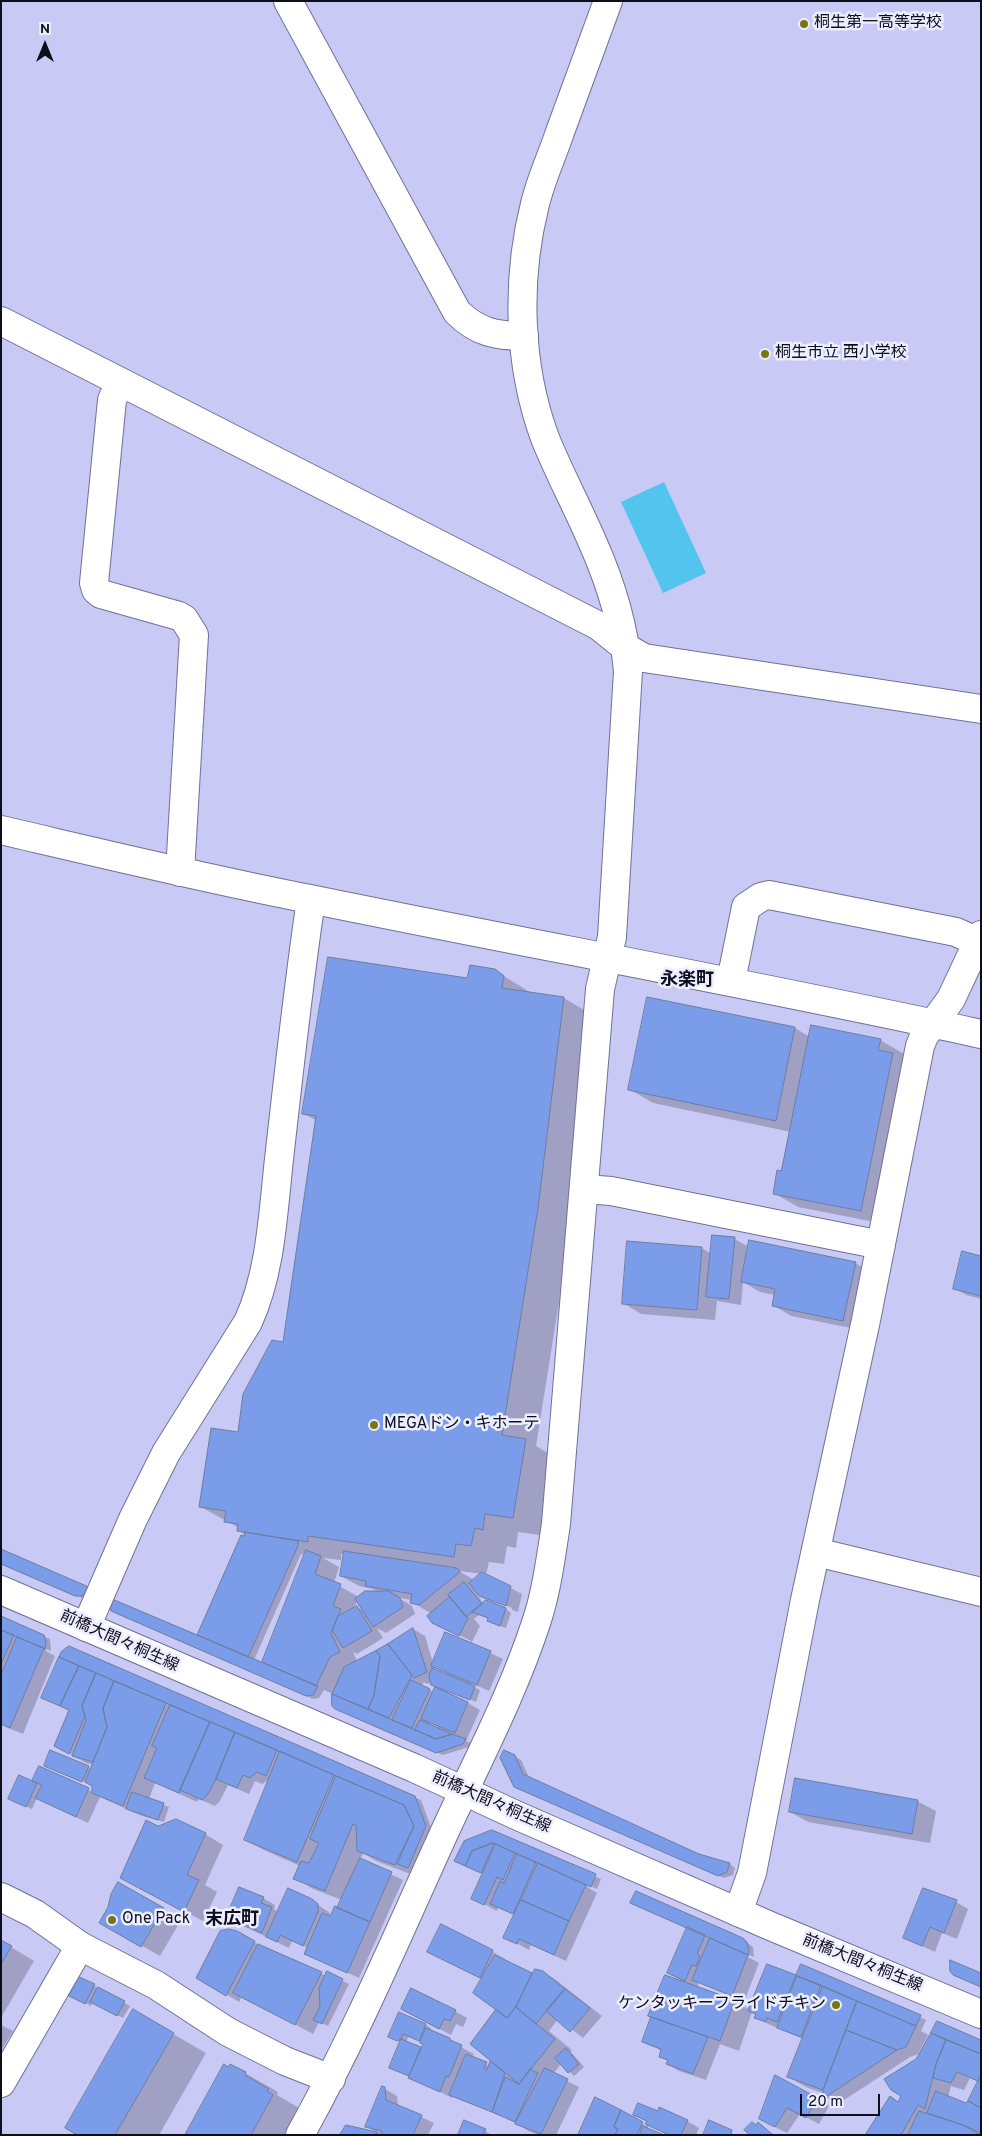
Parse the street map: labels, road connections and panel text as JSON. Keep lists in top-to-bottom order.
{
  "streets": {
    "street": ["前橋大間々桐生線"]
  },
  "districts": ["永楽町", "末広町"],
  "places": [
    "桐生第一高等学校",
    "桐生市立 西小学校",
    "MEGAドン・キホーテ",
    "One Pack",
    "ケンタッキーフライドチキン"
  ],
  "scale_bar": "20 m",
  "north": "top"
}
